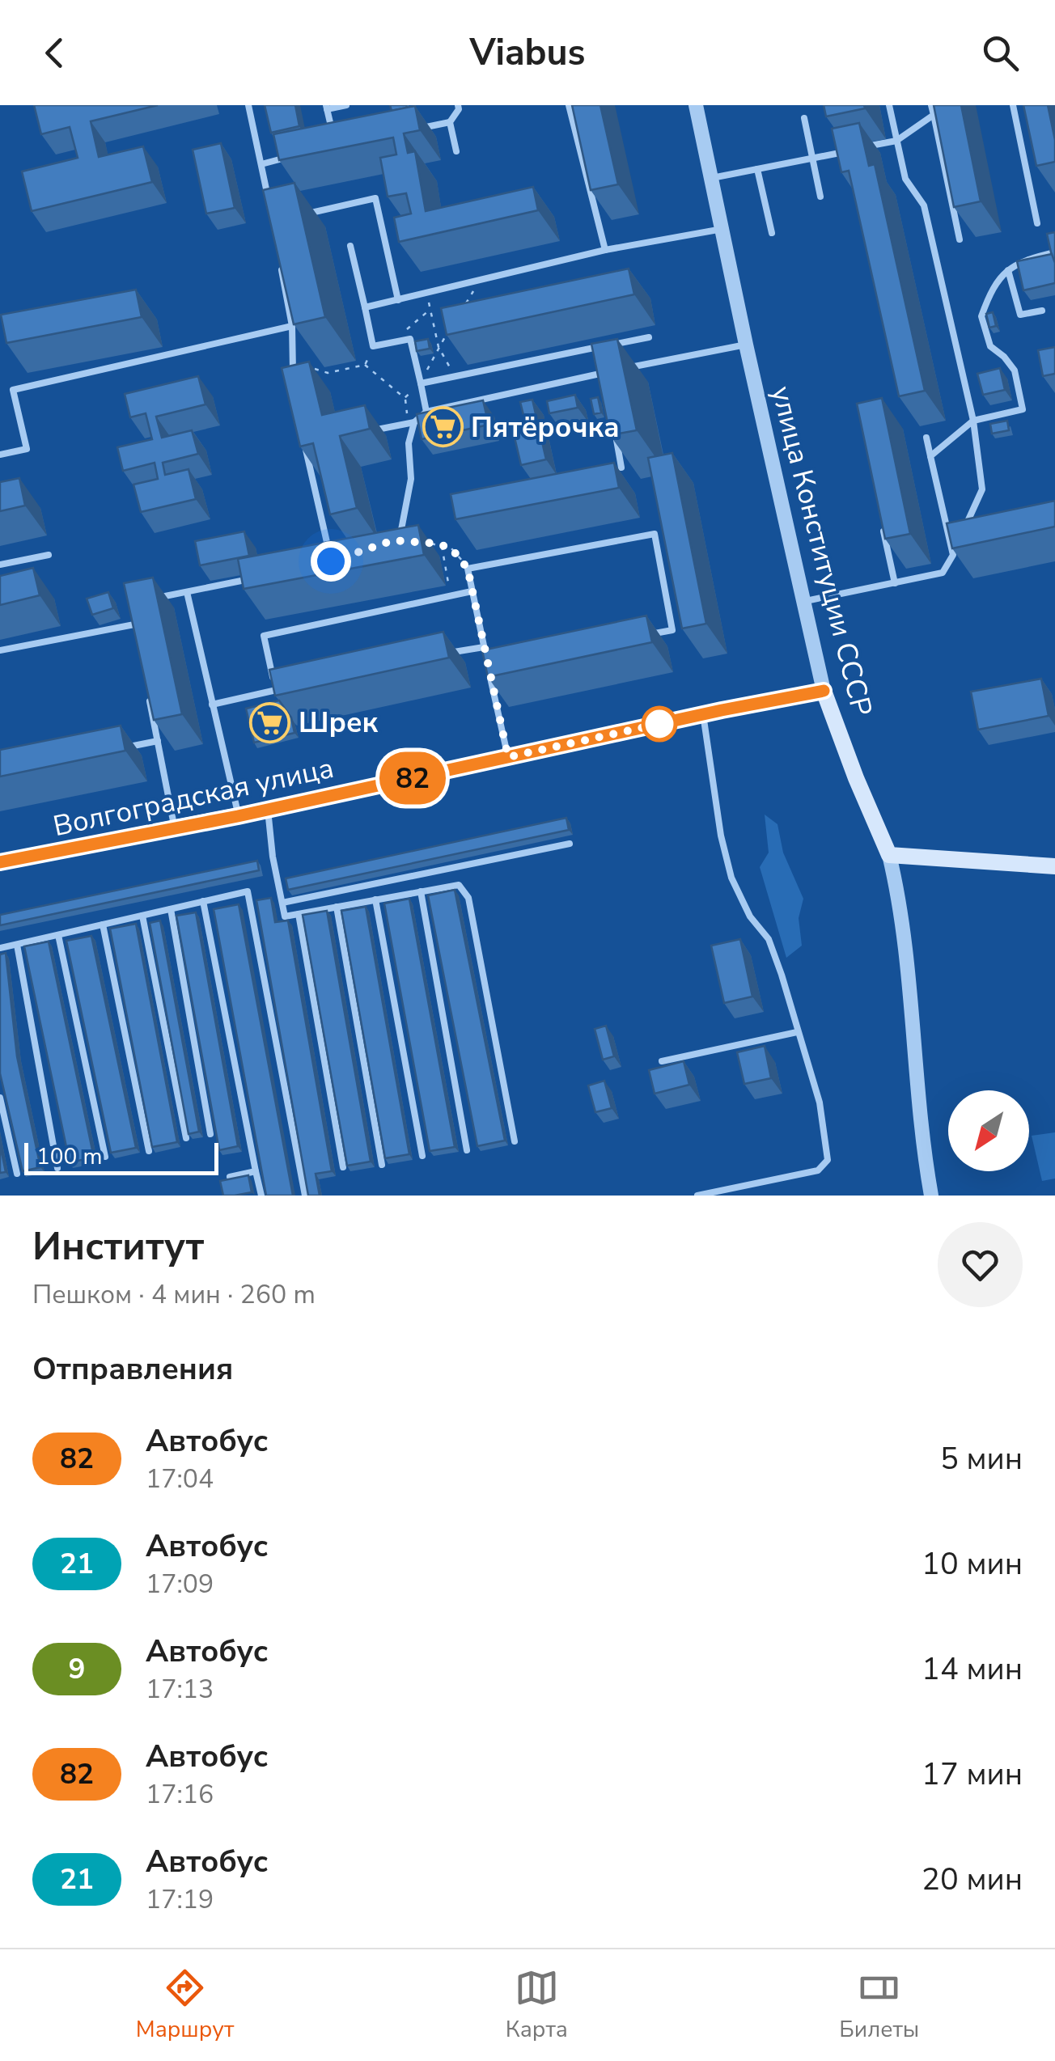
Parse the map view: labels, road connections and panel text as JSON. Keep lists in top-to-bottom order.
{
  "streets": {
    "main road": ["улица Конституции СССР", "Волгоградская улица"]
  },
  "crossings": [
    ["улица Конституции СССР", "Волгоградская улица"]
  ],
  "places": {
    "supermarket": ["Пятёрочка", "Шрек"]
  },
  "lines": ["bus line 82"],
  "scale_bar": "100 m",
  "north": "bottom left",
  "page": {
    "header": "Viabus",
    "on_map": "82",
    "scale": "100 m",
    "heading": [
      ["Институт", "Пешком · 4 мин · 260 m"],
      "Отправления"
    ],
    "list": [
      {
        "mark": "82",
        "name": "Автобус",
        "note": "17:04",
        "value": "5 мин"
      },
      {
        "mark": "21",
        "name": "Автобус",
        "note": "17:09",
        "value": "10 мин"
      },
      {
        "mark": "9",
        "name": "Автобус",
        "note": "17:13",
        "value": "14 мин"
      },
      {
        "mark": "82",
        "name": "Автобус",
        "note": "17:16",
        "value": "17 мин"
      },
      {
        "mark": "21",
        "name": "Автобус",
        "note": "17:19",
        "value": "20 мин"
      }
    ],
    "tabs": ["Маршрут", "Карта", "Билеты"]
  }
}
